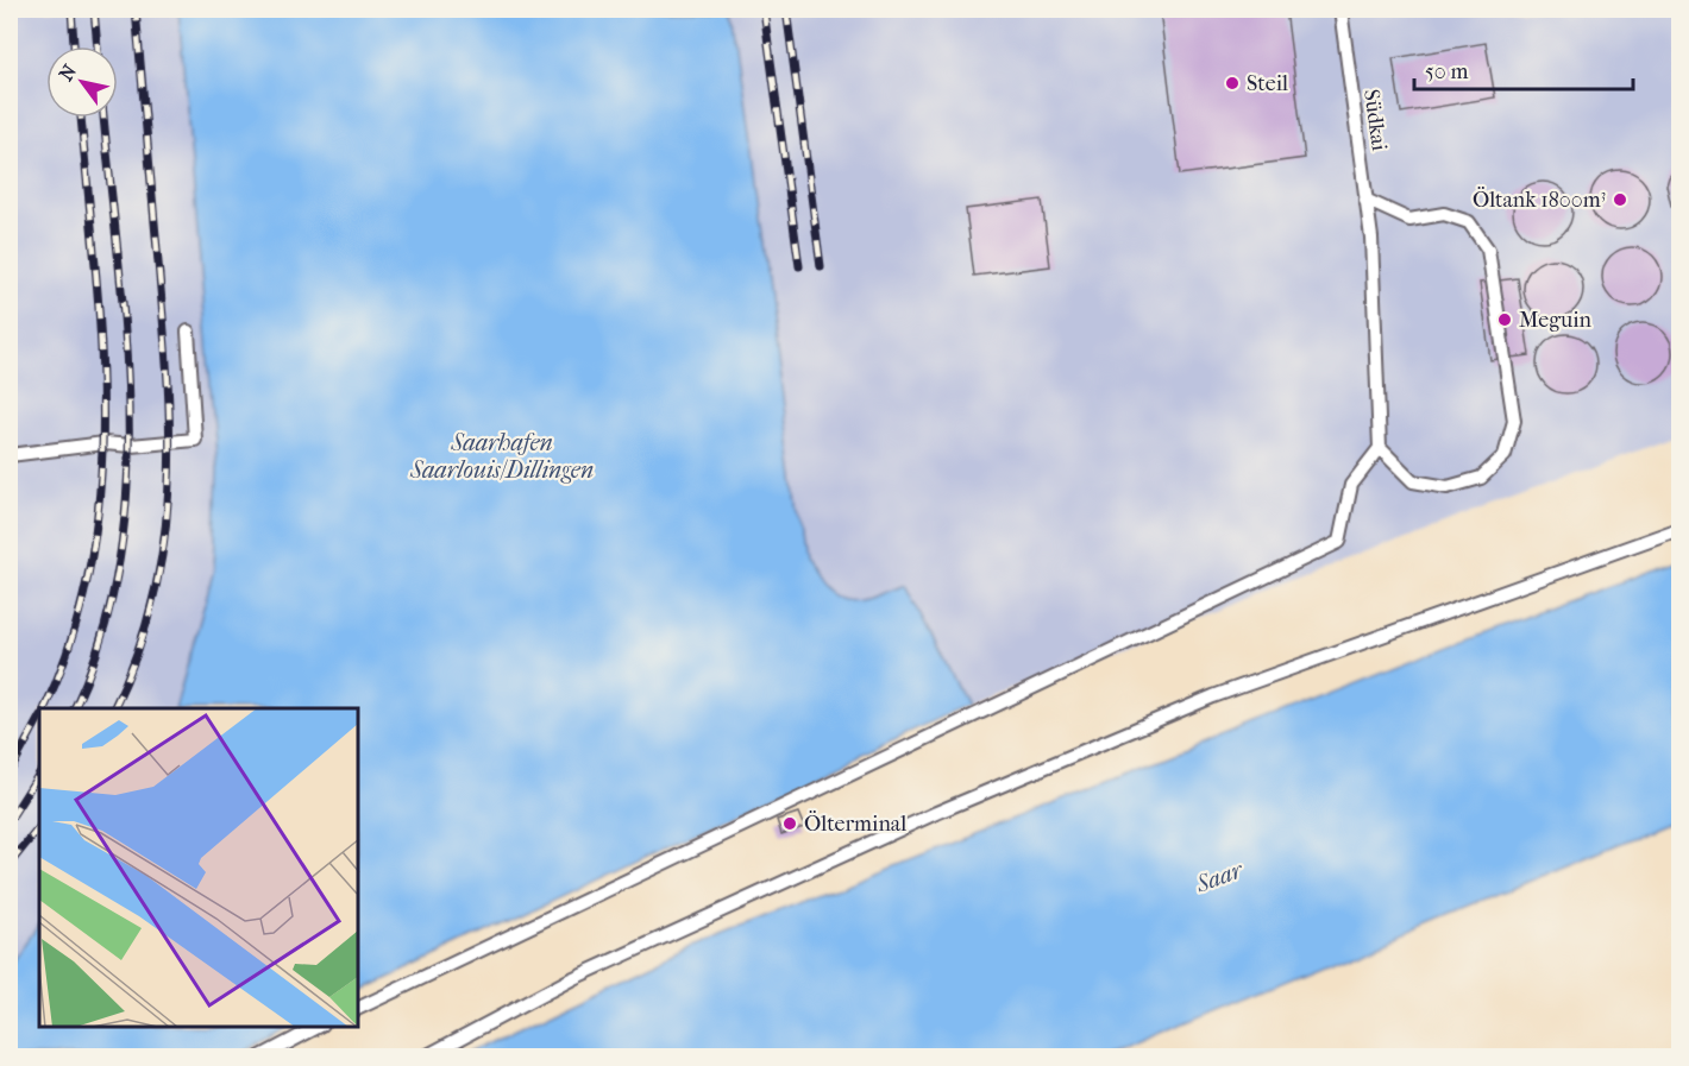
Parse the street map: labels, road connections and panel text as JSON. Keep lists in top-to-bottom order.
{
  "streets": {
    "lane": ["Südkai"]
  },
  "water": ["Saarhafen Saarlouis/Dillingen", "Saar"],
  "places": [
    "Steil",
    "Öltank 1800m³",
    "Meguin",
    "Ölterminal"
  ],
  "scale_bar": "50 m",
  "north": "top left"
}
